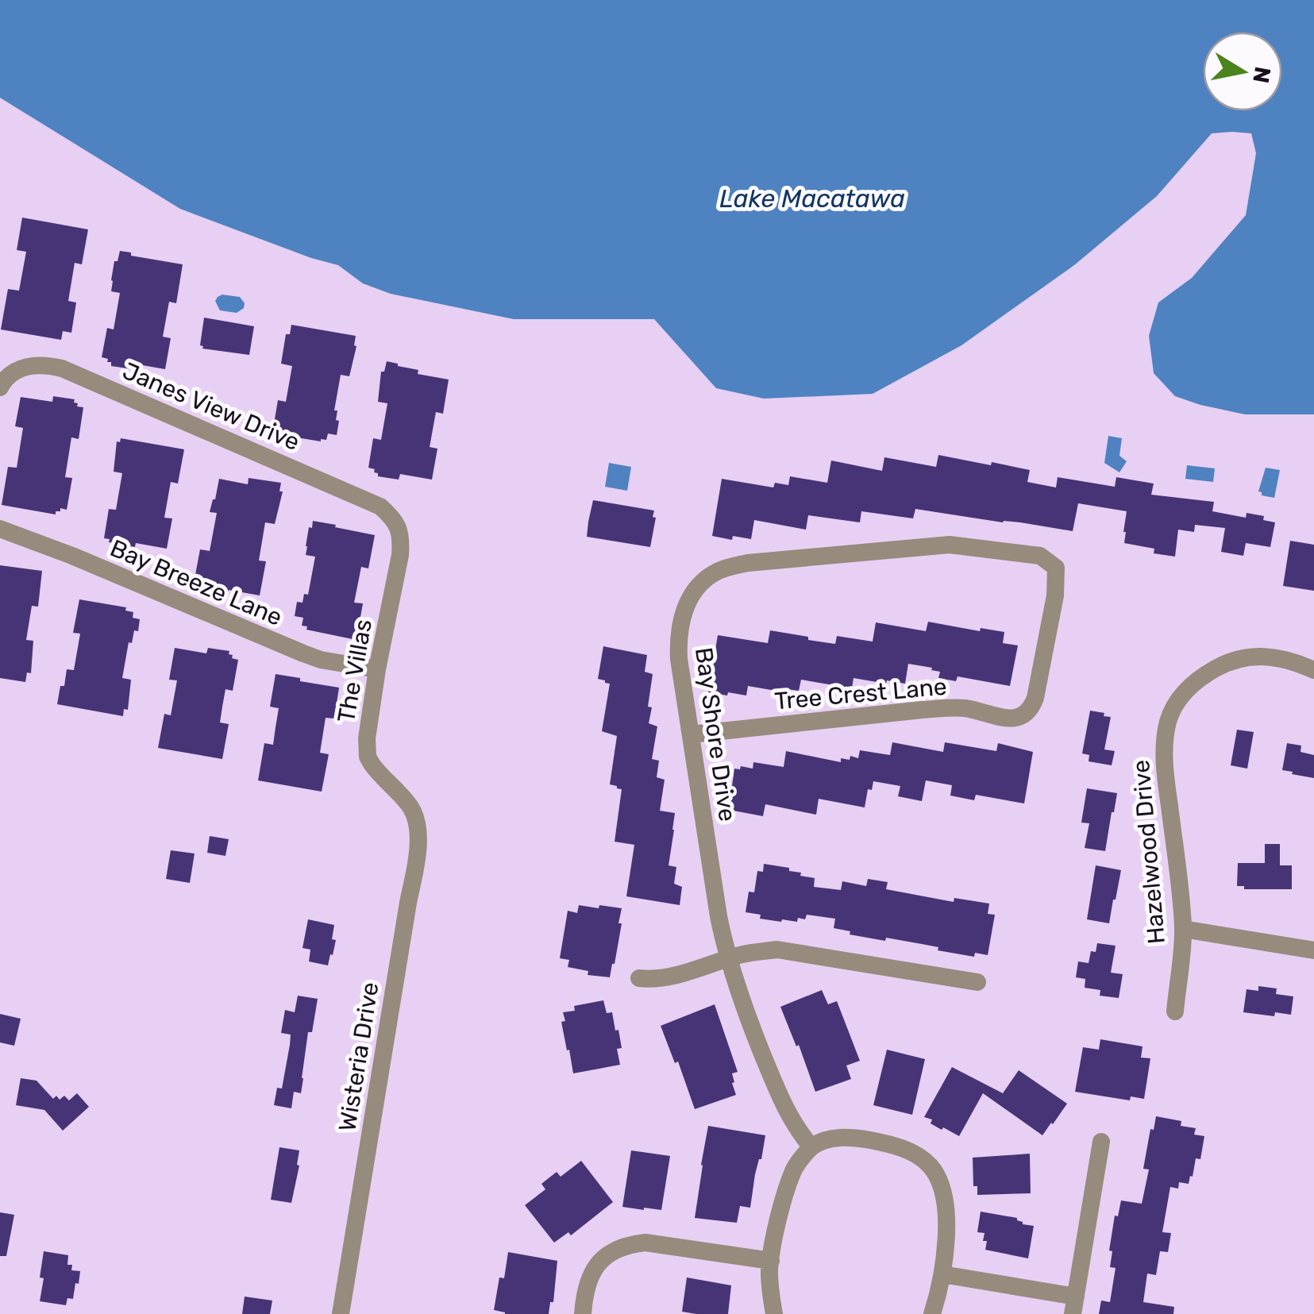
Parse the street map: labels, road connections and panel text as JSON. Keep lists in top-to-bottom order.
{
  "streets": {
    "street": [
      "Janes View Drive",
      "Bay Breeze Lane",
      "The Villas",
      "Tree Crest Lane",
      "Bay Shore Drive",
      "Hazelwood Drive",
      "Wisteria Drive"
    ]
  },
  "crossings": [
    ["Janes View Drive", "The Villas"],
    ["Bay Breeze Lane", "The Villas"],
    ["The Villas", "Wisteria Drive"],
    ["Tree Crest Lane", "Bay Shore Drive"]
  ],
  "water": ["Lake Macatawa"],
  "north": "right"
}
